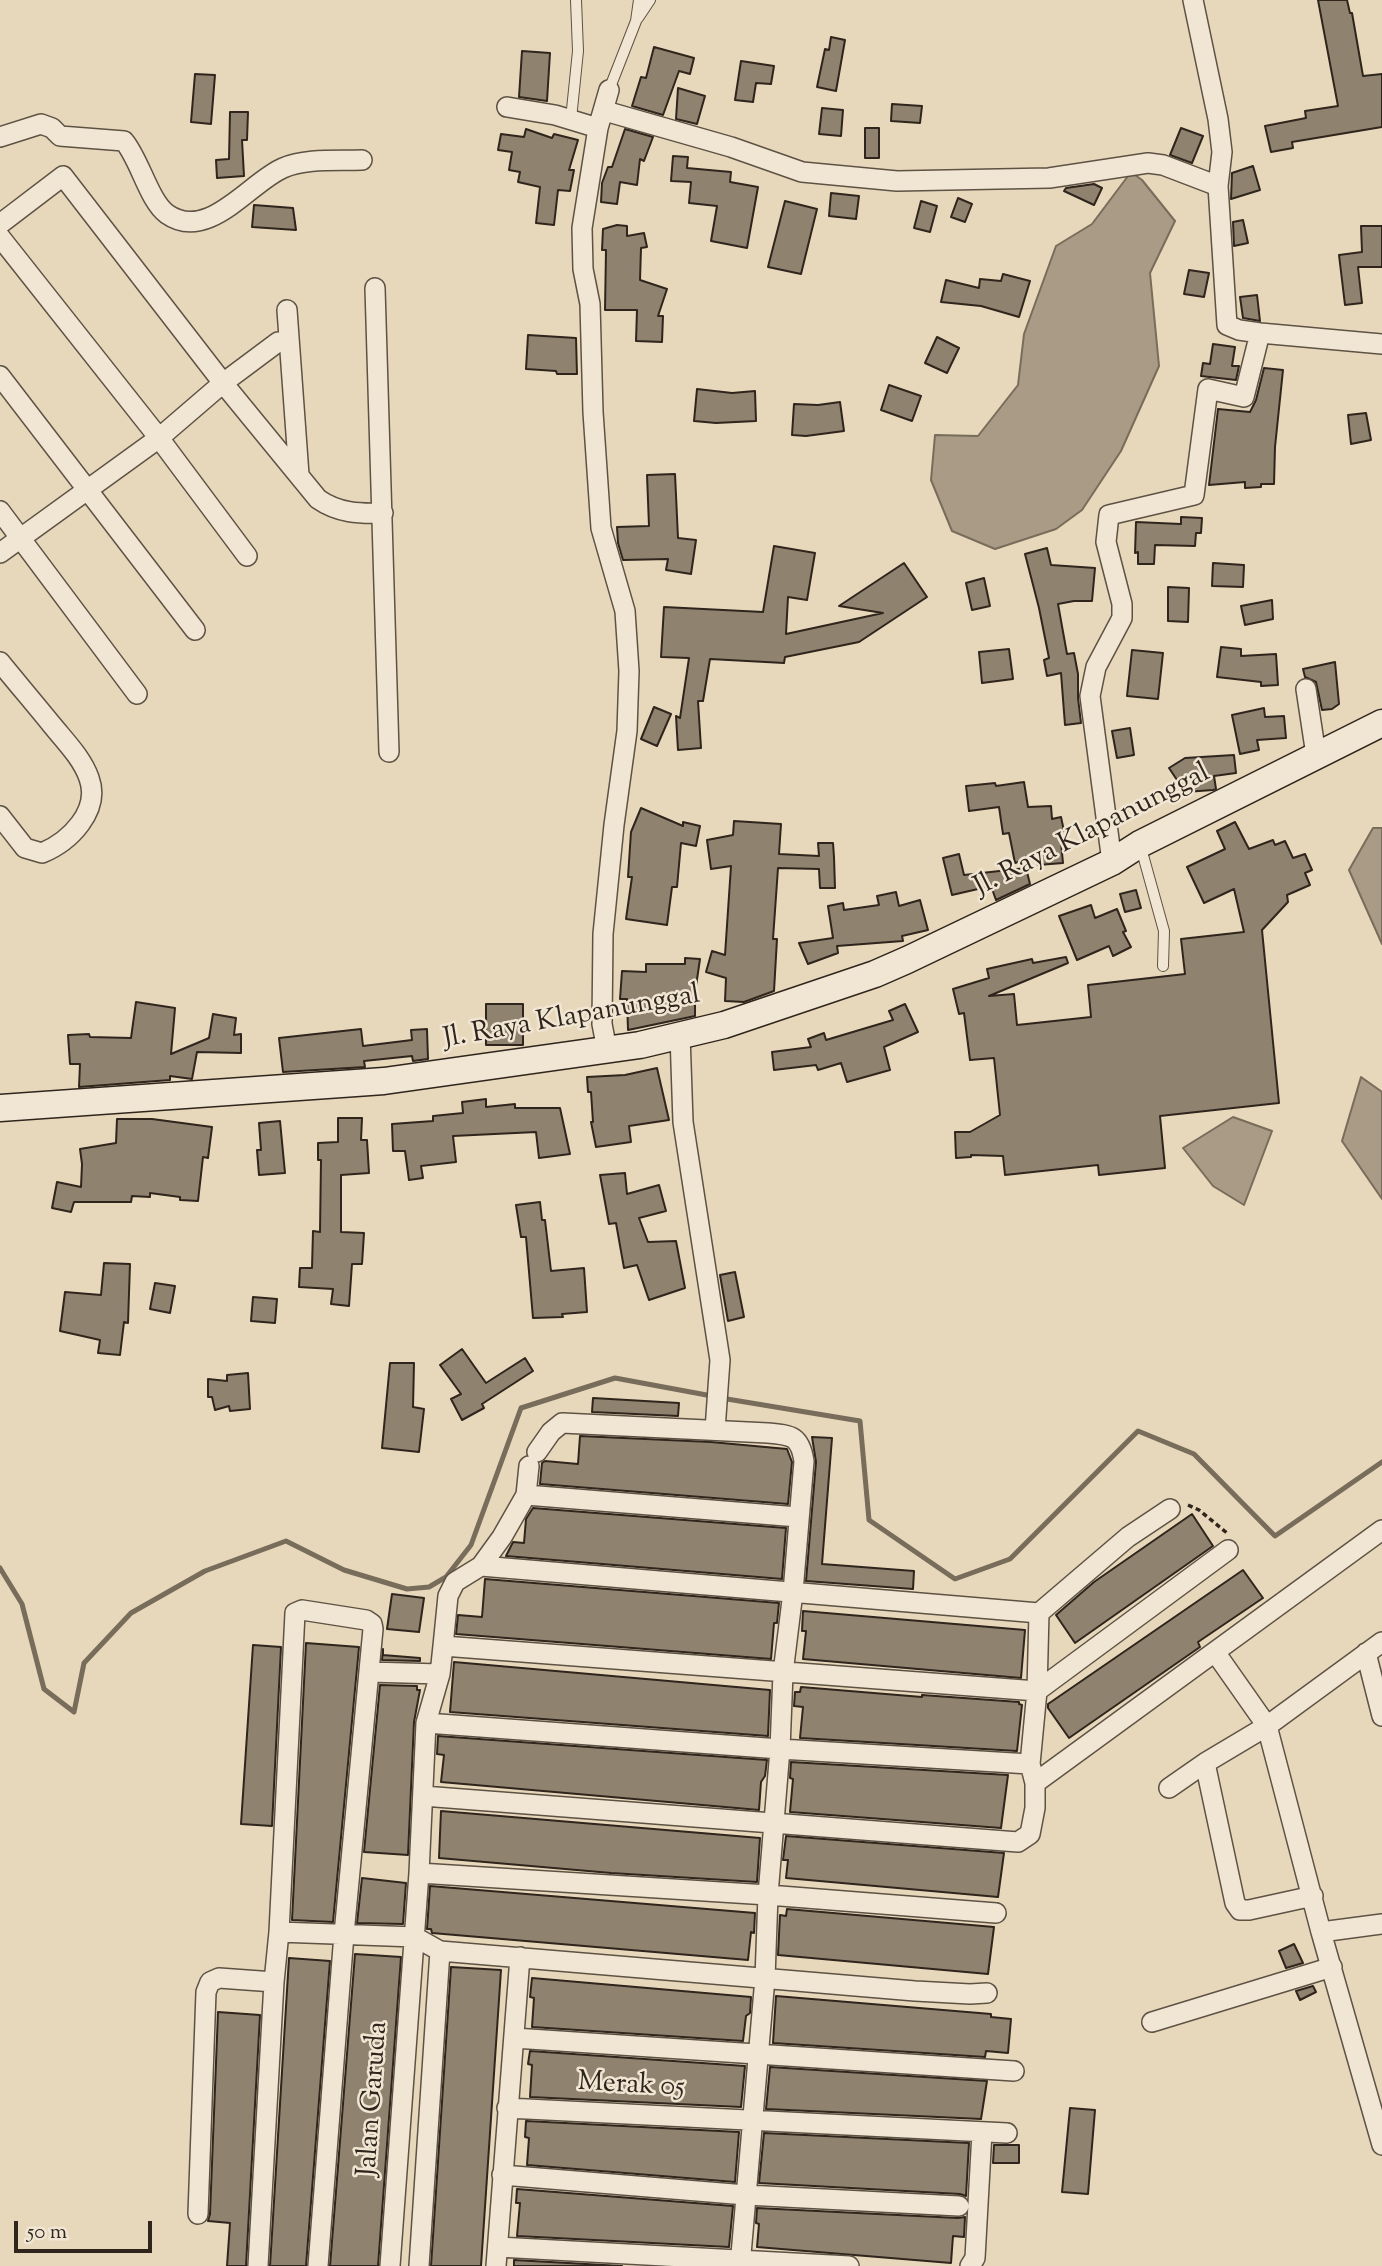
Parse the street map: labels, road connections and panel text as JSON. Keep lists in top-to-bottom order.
{
  "streets": {
    "street": ["Jl. Raya Klapanunggal", "Merak 05", "Jalan Garuda"]
  },
  "scale_bar": "50 m"
}
